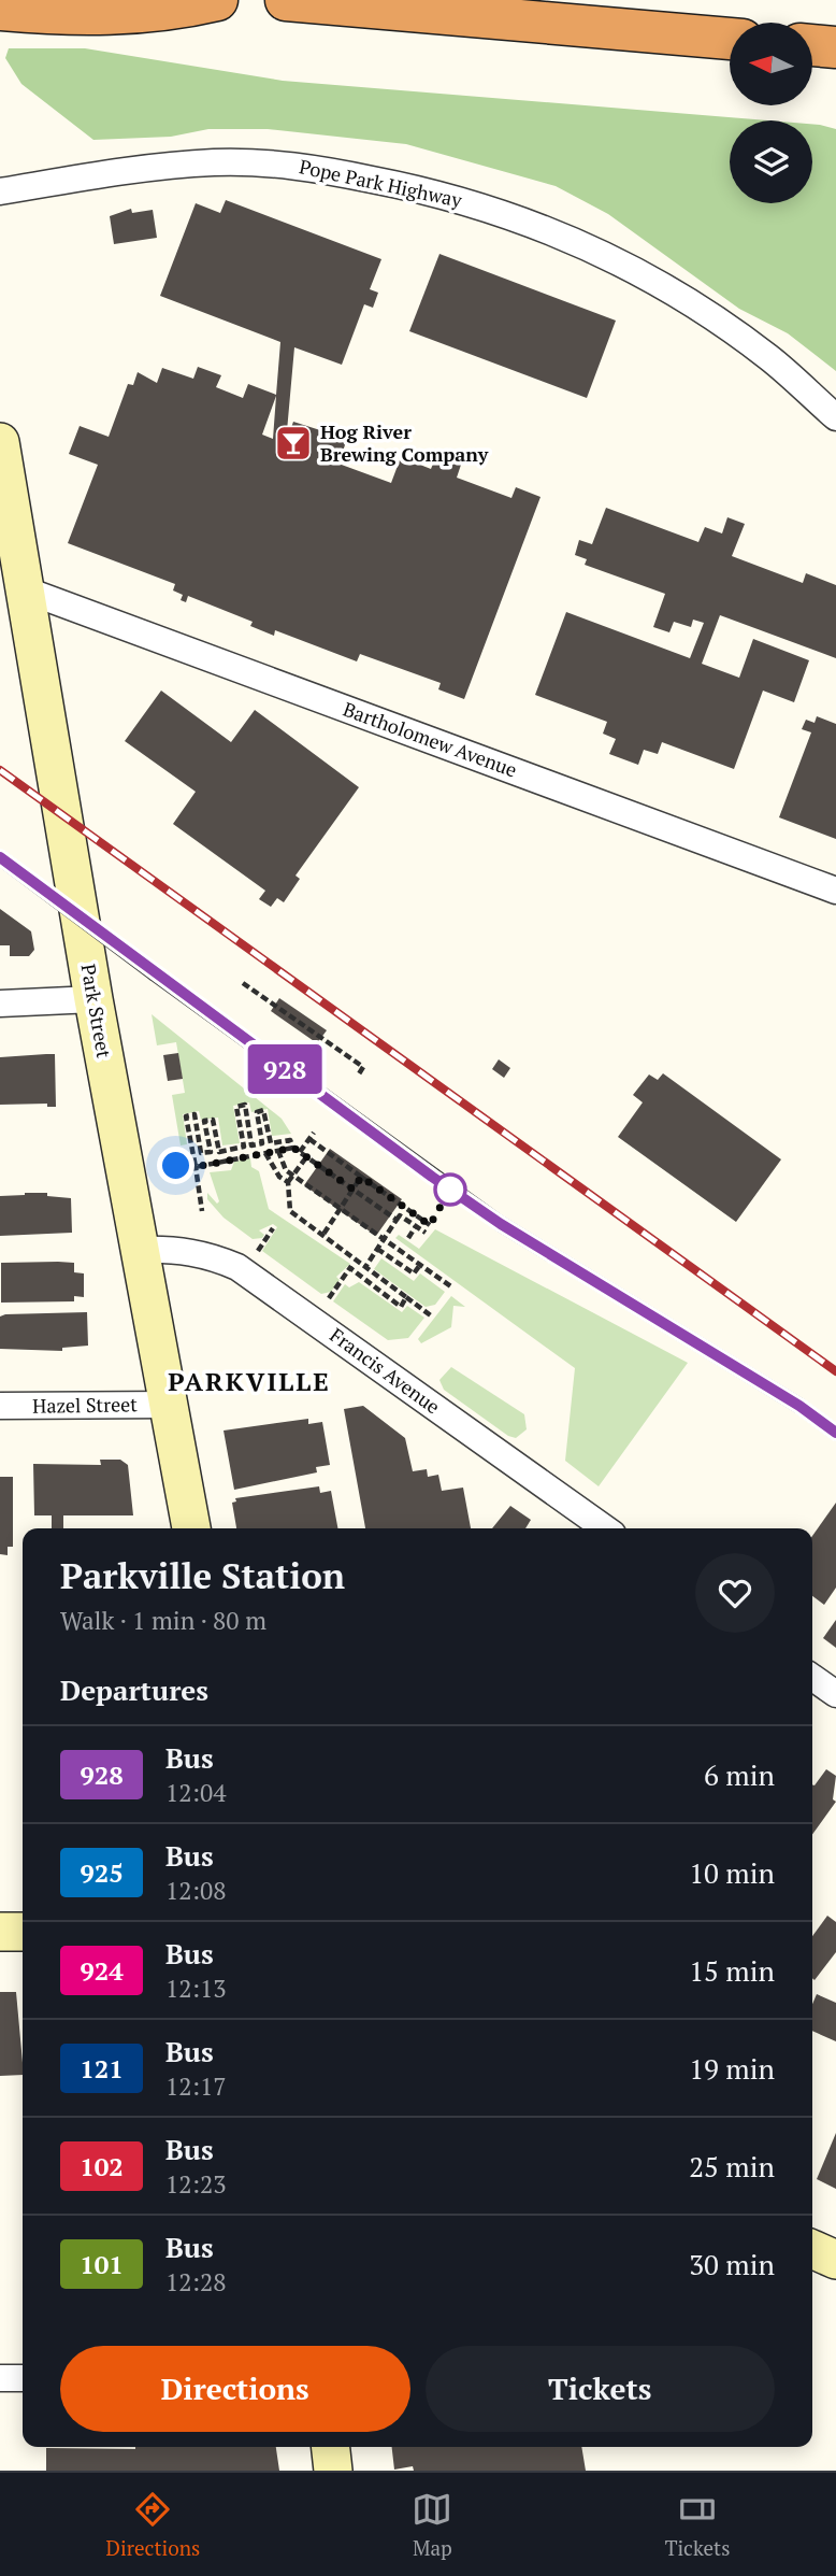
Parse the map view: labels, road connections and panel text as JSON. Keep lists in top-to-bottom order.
{
  "streets": {
    "main road": ["Park Street"],
    "street": [
      "Pope Park Highway",
      "Bartholomew Avenue",
      "Francis Avenue",
      "Hazel Street"
    ]
  },
  "crossings": [
    ["Bartholomew Avenue", "Park Street"],
    ["Park Street", "Francis Avenue"],
    ["Park Street", "Hazel Street"]
  ],
  "districts": ["PARKVILLE"],
  "places": {
    "bar": ["Hog River Brewing Company"]
  },
  "lines": ["bus line 928"],
  "north": "left",
  "page": {
    "on_map": "928",
    "heading": [
      ["Parkville Station", "Walk · 1 min · 80 m"],
      "Departures"
    ],
    "list": [
      {
        "mark": "928",
        "name": "Bus",
        "note": "12:04",
        "value": "6 min"
      },
      {
        "mark": "925",
        "name": "Bus",
        "note": "12:08",
        "value": "10 min"
      },
      {
        "mark": "924",
        "name": "Bus",
        "note": "12:13",
        "value": "15 min"
      },
      {
        "mark": "121",
        "name": "Bus",
        "note": "12:17",
        "value": "19 min"
      },
      {
        "mark": "102",
        "name": "Bus",
        "note": "12:23",
        "value": "25 min"
      },
      {
        "mark": "101",
        "name": "Bus",
        "note": "12:28",
        "value": "30 min"
      }
    ],
    "buttons": ["Directions", "Tickets"],
    "tabs": ["Directions", "Map", "Tickets"]
  }
}
